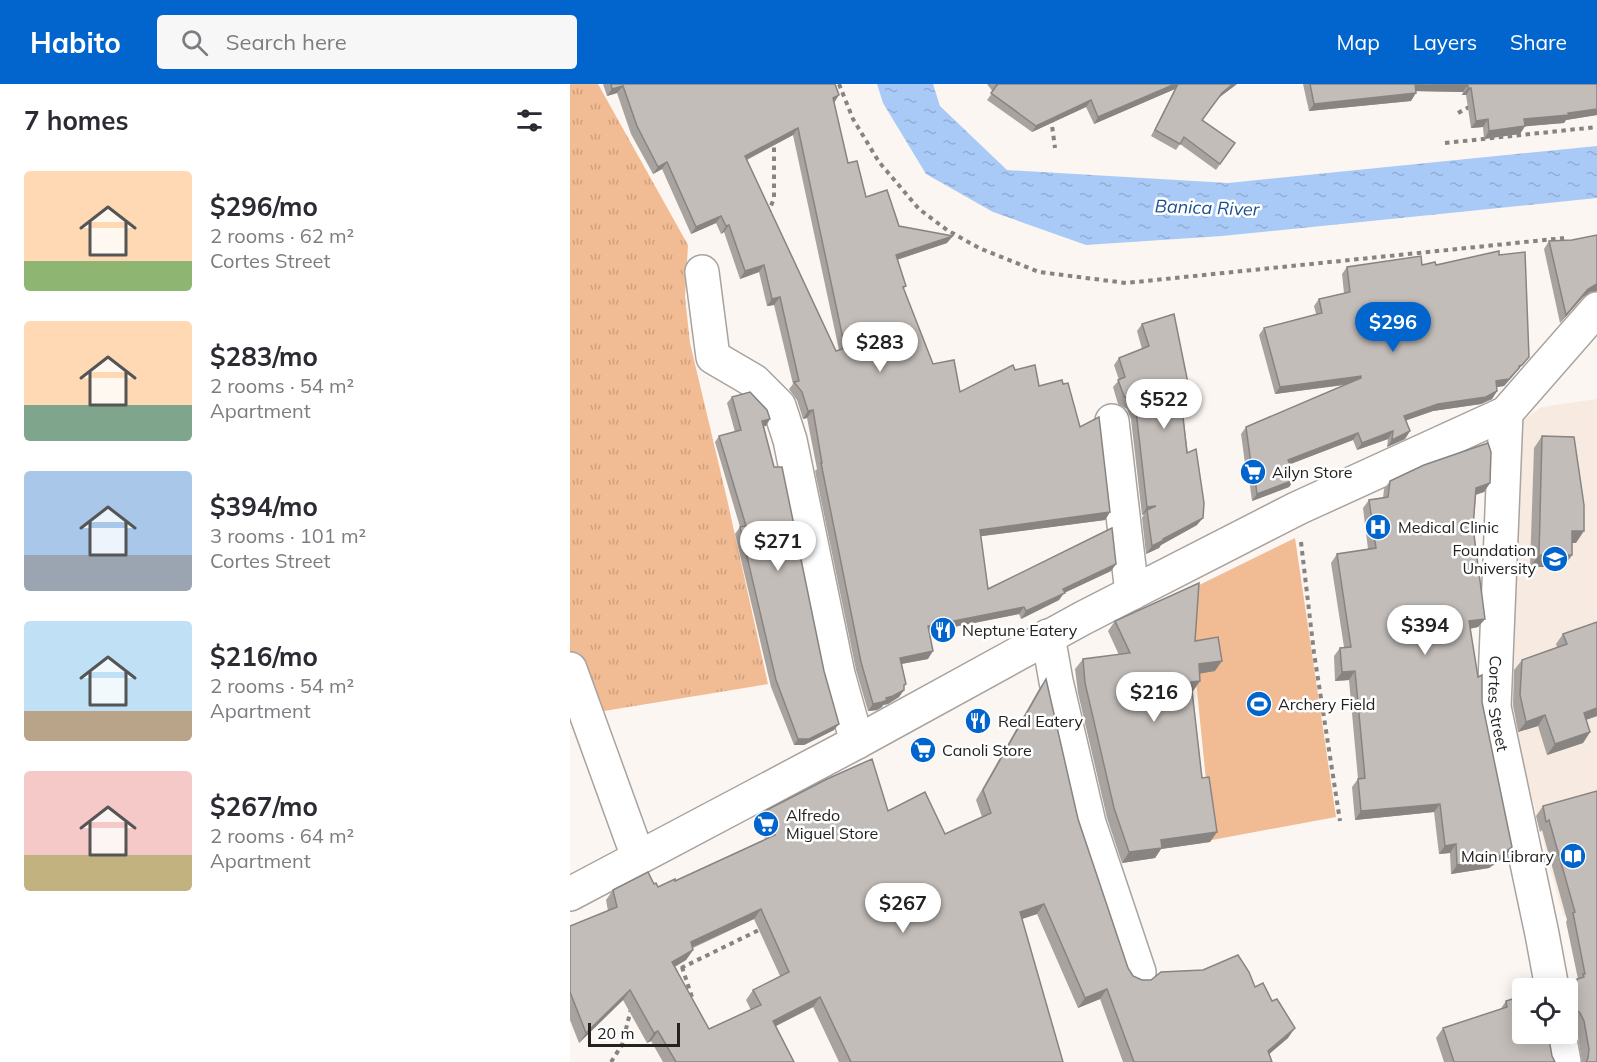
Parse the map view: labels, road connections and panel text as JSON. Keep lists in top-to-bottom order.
{
  "streets": {
    "street": ["Cortes Street"]
  },
  "water": ["Banica River"],
  "places": {
    "supermarket": ["Ailyn Store", "Canoli Store", "Alfredo Miguel Store"],
    "hospital": ["Medical Clinic"],
    "school or university": ["Foundation University"],
    "restaurant": ["Neptune Eatery", "Real Eatery"],
    "sports": ["Archery Field"],
    "library": ["Main Library"]
  },
  "scale_bar": "20 m",
  "page": {
    "header": "Habito",
    "search": "Search here",
    "nav": ["Map", "Layers", "Share"],
    "heading": "7 homes",
    "list": [
      {
        "name": "$296/mo",
        "note": "2 rooms · 62 m² · Cortes Street"
      },
      {
        "name": "$283/mo",
        "note": "2 rooms · 54 m² · Apartment"
      },
      {
        "name": "$394/mo",
        "note": "3 rooms · 101 m² · Cortes Street"
      },
      {
        "name": "$216/mo",
        "note": "2 rooms · 54 m² · Apartment"
      },
      {
        "name": "$267/mo",
        "note": "2 rooms · 64 m² · Apartment"
      }
    ],
    "price": [
      "$296",
      "$283",
      "$522",
      "$271",
      "$394",
      "$216",
      "$267"
    ],
    "scale": "20 m"
  }
}
